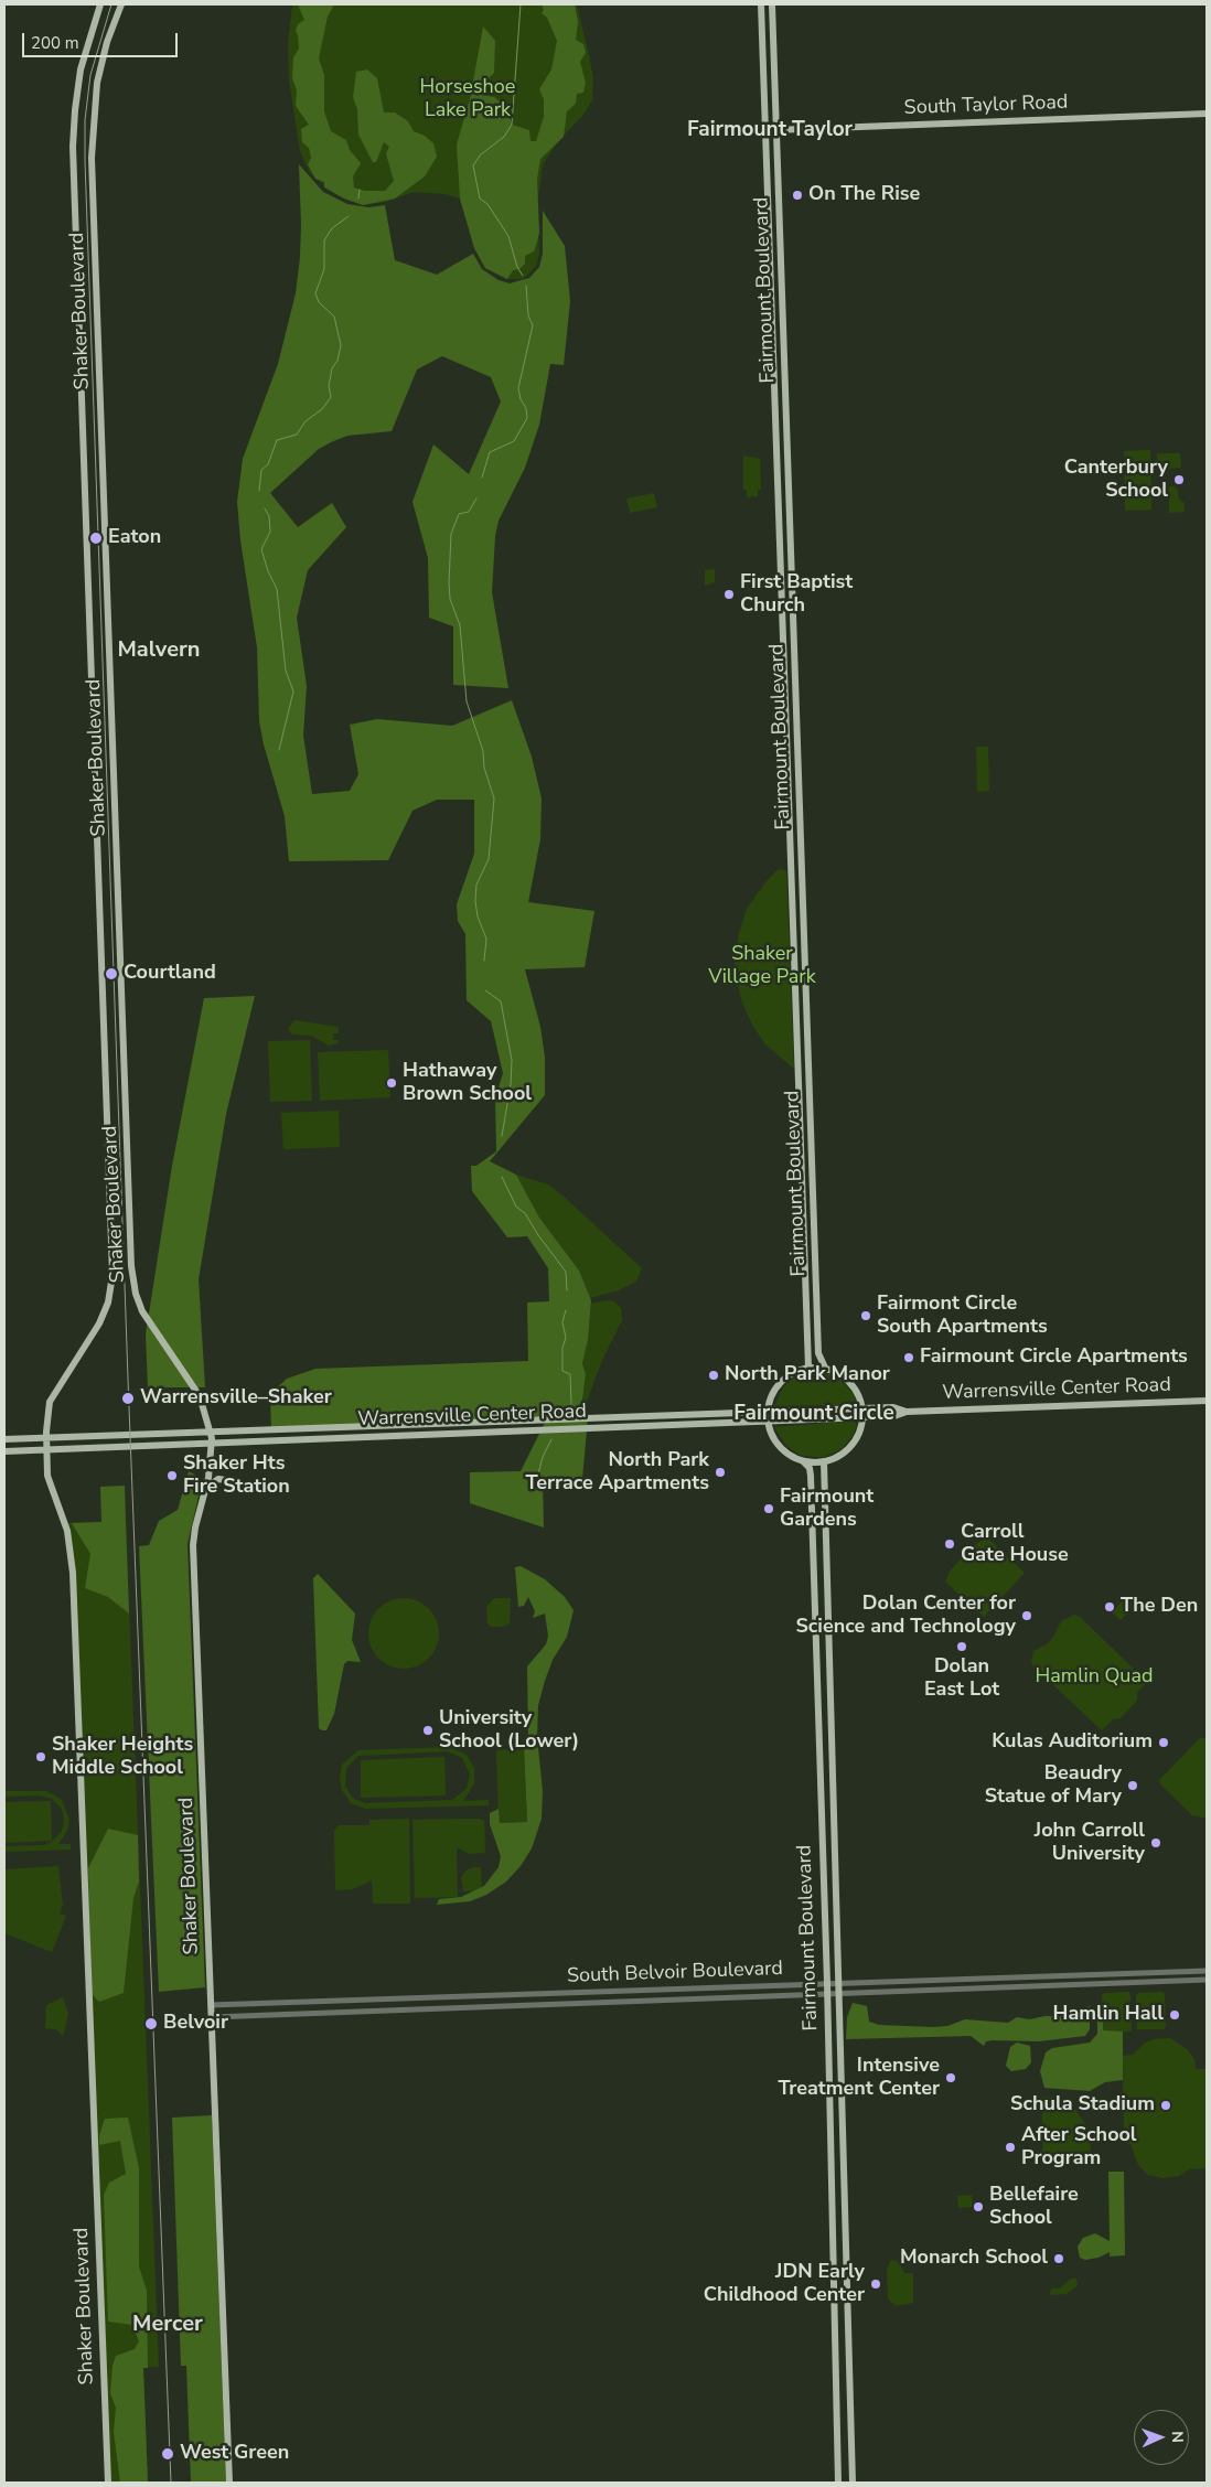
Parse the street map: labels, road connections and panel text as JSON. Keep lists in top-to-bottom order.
{
  "streets": {
    "main road": [
      "South Taylor Road",
      "Fairmount Boulevard",
      "Shaker Boulevard",
      "Warrensville Center Road"
    ],
    "street": ["South Belvoir Boulevard"]
  },
  "crossings": [
    ["South Taylor Road", "Fairmount Boulevard"],
    ["Fairmount Boulevard", "South Belvoir Boulevard"],
    ["Shaker Boulevard", "Warrensville Center Road"],
    ["Shaker Boulevard", "South Belvoir Boulevard"]
  ],
  "districts": [
    "Fairmount Taylor",
    "Malvern",
    "Fairmount Circle",
    "Mercer"
  ],
  "parks": ["Horseshoe Lake Park", "Shaker Village Park", "Hamlin Quad"],
  "places": [
    "On The Rise",
    "Canterbury School",
    "Eaton",
    "First Baptist Church",
    "Courtland",
    "Hathaway Brown School",
    "Fairmont Circle South Apartments",
    "Fairmount Circle Apartments",
    "North Park Manor",
    "Warrensville–Shaker",
    "North Park Terrace Apartments",
    "Shaker Hts Fire Station",
    "Fairmount Gardens",
    "Carroll Gate House",
    "The Den",
    "Dolan Center for Science and Technology",
    "Dolan East Lot",
    "University School (Lower)",
    "Kulas Auditorium",
    "Shaker Heights Middle School",
    "Beaudry Statue of Mary",
    "John Carroll University",
    "Hamlin Hall",
    "Belvoir",
    "Intensive Treatment Center",
    "Schula Stadium",
    "After School Program",
    "Bellefaire School",
    "Monarch School",
    "JDN Early Childhood Center",
    "West Green"
  ],
  "scale_bar": "200 m",
  "north": "right"
}
